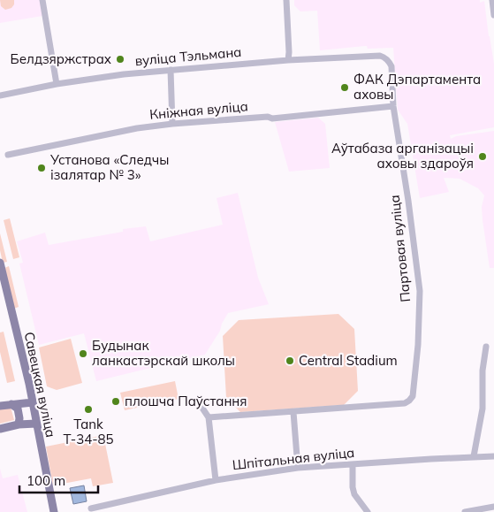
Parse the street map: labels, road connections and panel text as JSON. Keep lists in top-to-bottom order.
{
  "streets": {
    "main road": ["Савецкая вуліца"],
    "street": [
      "вуліца Тэльмана",
      "Кніжная вуліца",
      "Партовая вуліца",
      "Шпітальная вуліца"
    ]
  },
  "crossings": [
    ["вуліца Тэльмана", "Партовая вуліца"],
    ["Кніжная вуліца", "Партовая вуліца"]
  ],
  "places": [
    "Белдзяржстрах",
    "ФАК Дэпартамента аховы",
    "Аўтабаза арганізацыі аховы здароўя",
    "Установа «Следчы ізалятар № 3»",
    "Будынак ланкастэрскай школы",
    "Central Stadium",
    "плошча Паўстання",
    "Tank T-34-85"
  ],
  "scale_bar": "100 m"
}
